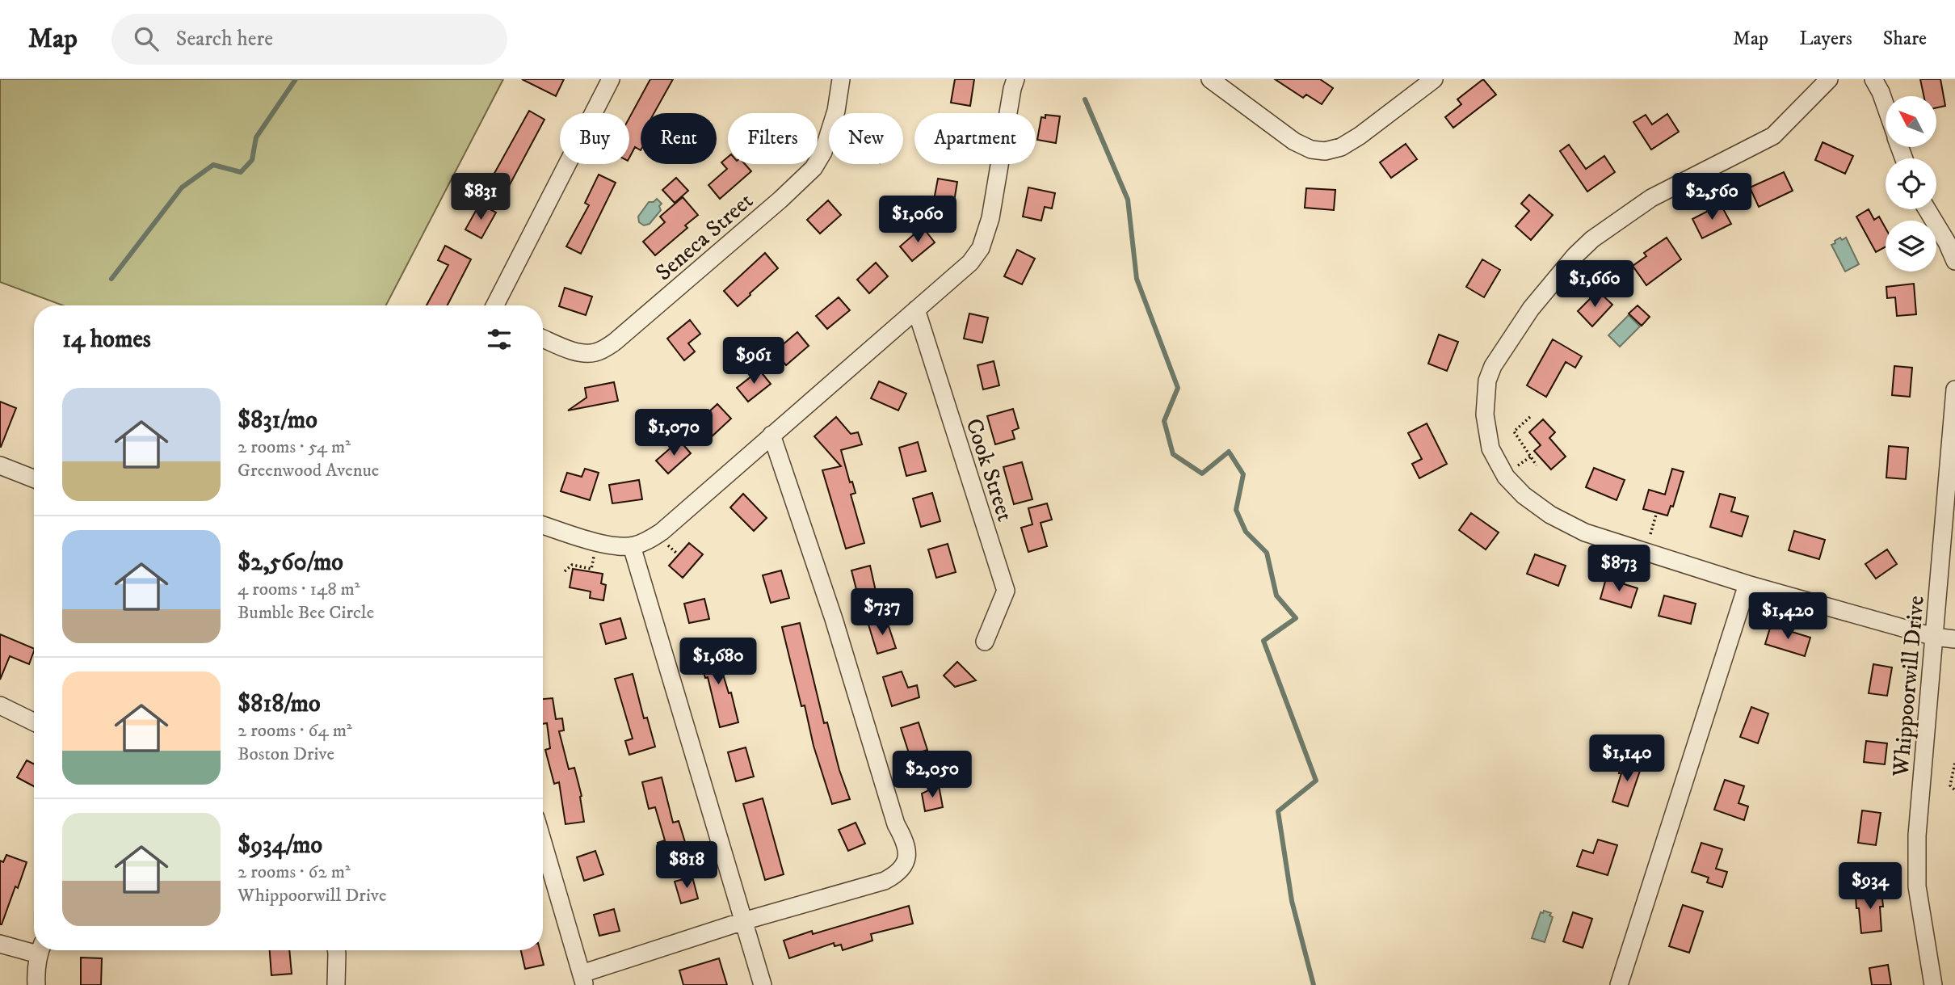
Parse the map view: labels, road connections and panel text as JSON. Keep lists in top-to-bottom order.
{
  "streets": {
    "street": ["Seneca Street", "Cook Street", "Whippoorwill Drive"]
  },
  "north": "top left",
  "page": {
    "header": "Map",
    "search": "Search here",
    "nav": ["Map", "Layers", "Share"],
    "chip": [
      "Buy",
      "Rent",
      "Filters",
      "New",
      "Apartment"
    ],
    "price": [
      "$831",
      "$2,560",
      "$1,060",
      "$1,660",
      "$961",
      "$1,070",
      "$873",
      "$737",
      "$1,420",
      "$1,680",
      "$1,140",
      "$2,050",
      "$818",
      "$934"
    ],
    "heading": "14 homes",
    "list": [
      {
        "name": "$831/mo",
        "note": "2 rooms · 54 m² · Greenwood Avenue"
      },
      {
        "name": "$2,560/mo",
        "note": "4 rooms · 148 m² · Bumble Bee Circle"
      },
      {
        "name": "$818/mo",
        "note": "2 rooms · 64 m² · Boston Drive"
      },
      {
        "name": "$934/mo",
        "note": "2 rooms · 62 m² · Whippoorwill Drive"
      }
    ]
  }
}
